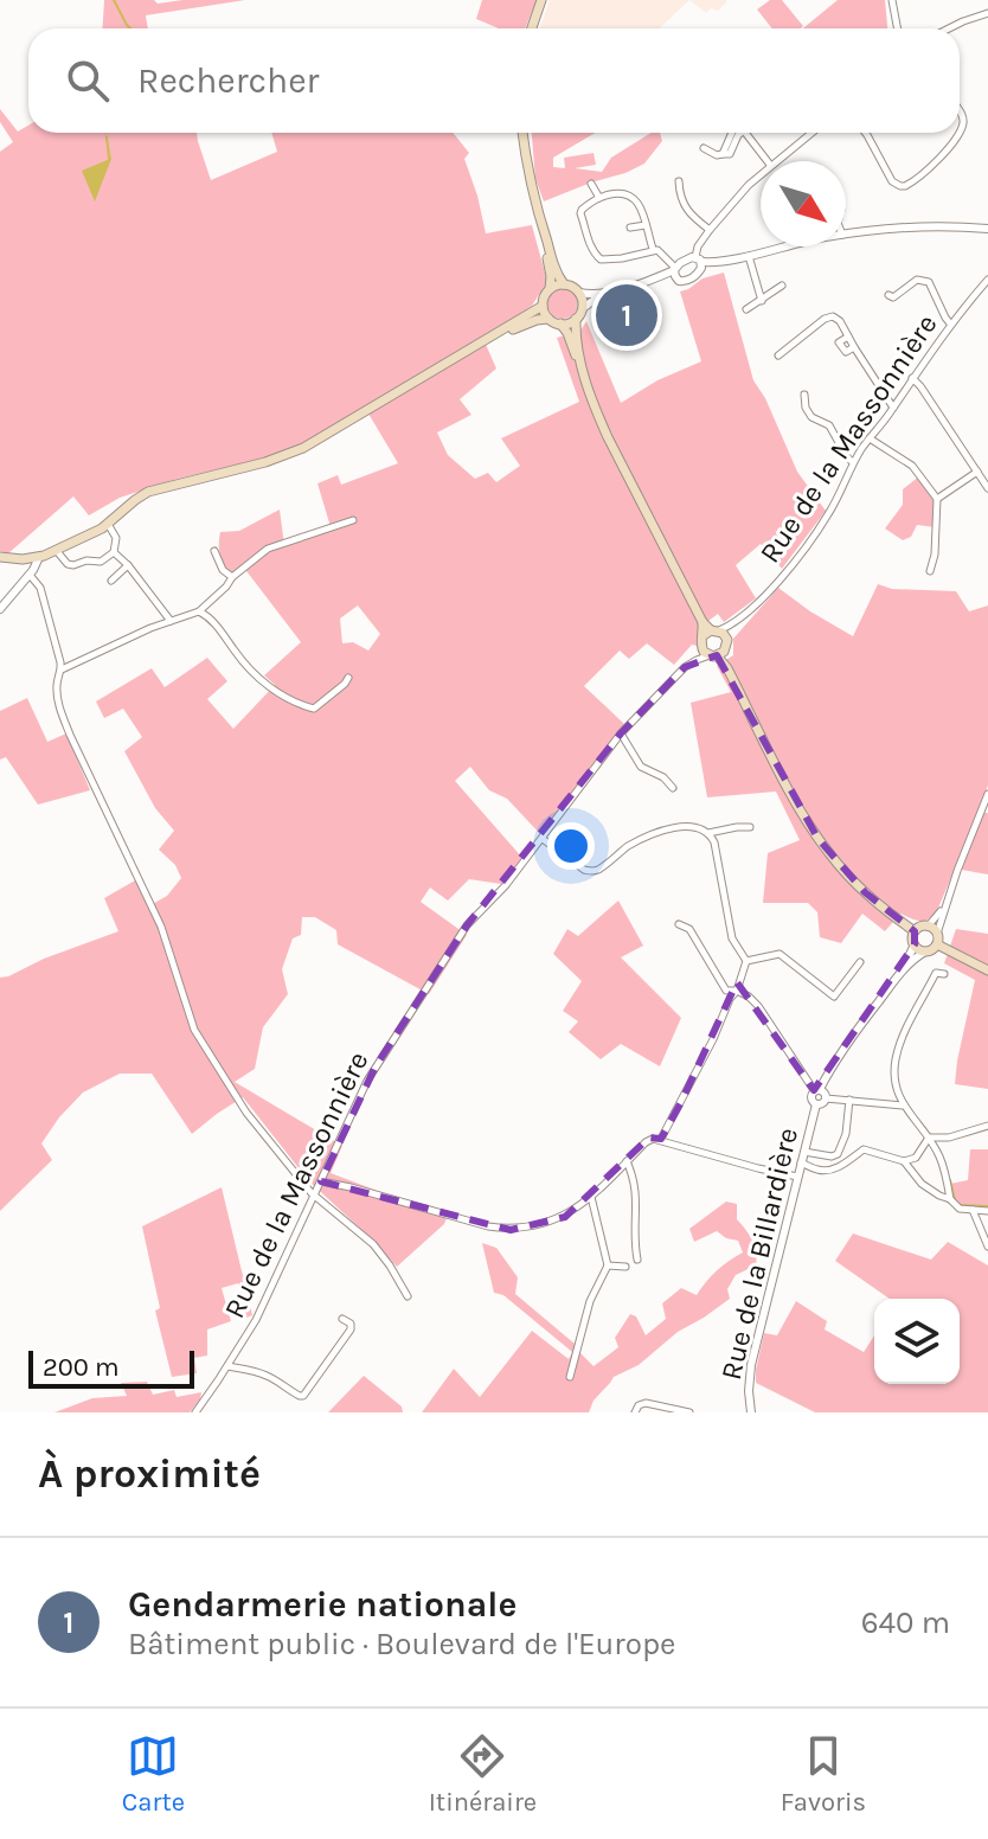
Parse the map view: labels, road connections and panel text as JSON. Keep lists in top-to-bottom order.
{
  "streets": {
    "street": ["Rue de la Massonnière", "Rue de la Billardière"]
  },
  "scale_bar": "200 m",
  "north": "bottom right",
  "page": {
    "search": "Rechercher",
    "pins": "1",
    "scale": "200 m",
    "heading": "À proximité",
    "list": [
      {
        "mark": "1",
        "name": "Gendarmerie nationale",
        "note": "Bâtiment public · Boulevard de l'Europe",
        "value": "640 m"
      }
    ],
    "nav": ["Carte", "Itinéraire", "Favoris"]
  }
}
